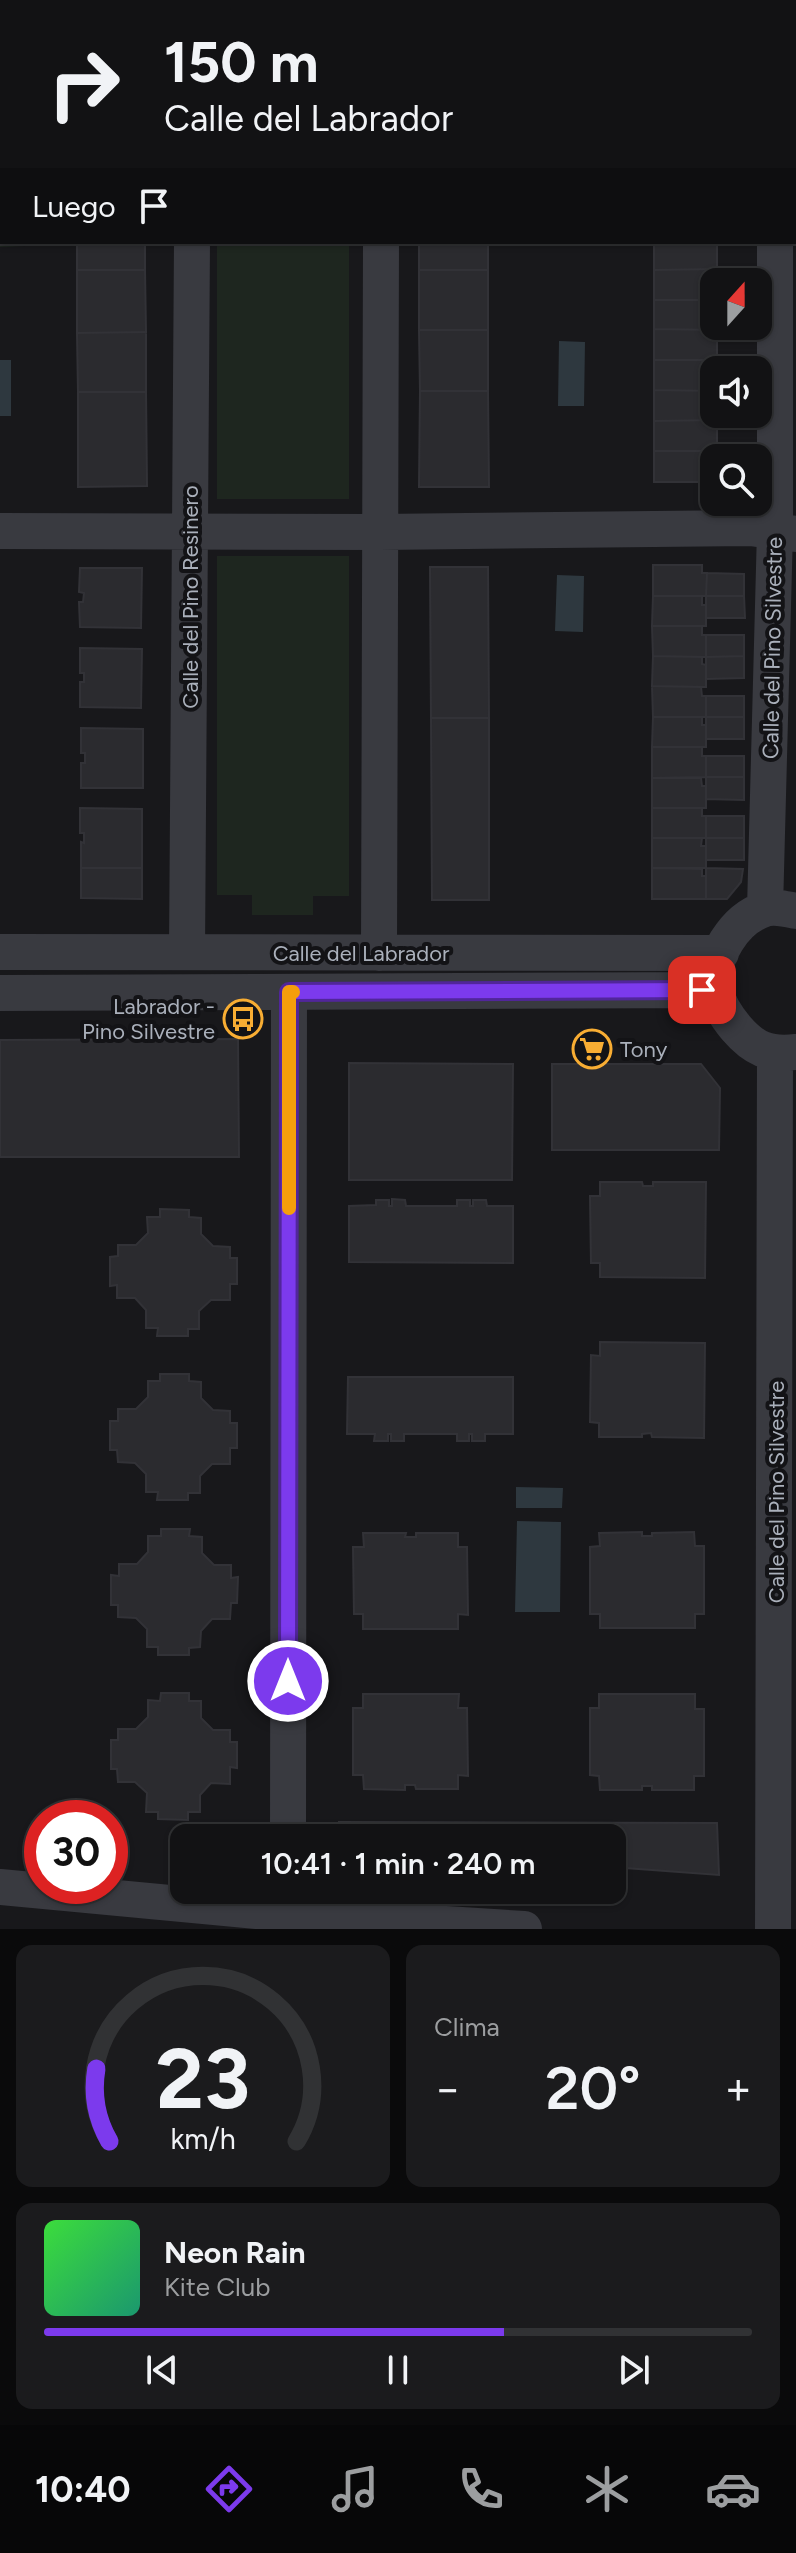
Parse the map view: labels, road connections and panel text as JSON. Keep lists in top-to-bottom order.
{
  "streets": {
    "street": ["Calle del Pino Resinero", "Calle del Pino Silvestre", "Calle del Labrador"]
  },
  "crossings": [
    ["Calle del Pino Resinero", "Calle del Labrador"]
  ],
  "places": {
    "bus stop": ["Labrador - Pino Silvestre"],
    "supermarket": ["Tony"]
  },
  "north": "top",
  "page": {
    "turn": ["150 m", "Calle del Labrador"],
    "then": "Luego",
    "limit": "30",
    "trip": "10:41 · 1 min · 240 m",
    "tile": "Clima",
    "heat": ["−", "20°", "+"],
    "song": ["Neon Rain", "Kite Club"],
    "tabs": "10:40",
    "gauge": ["23", "km/h"]
  }
}
